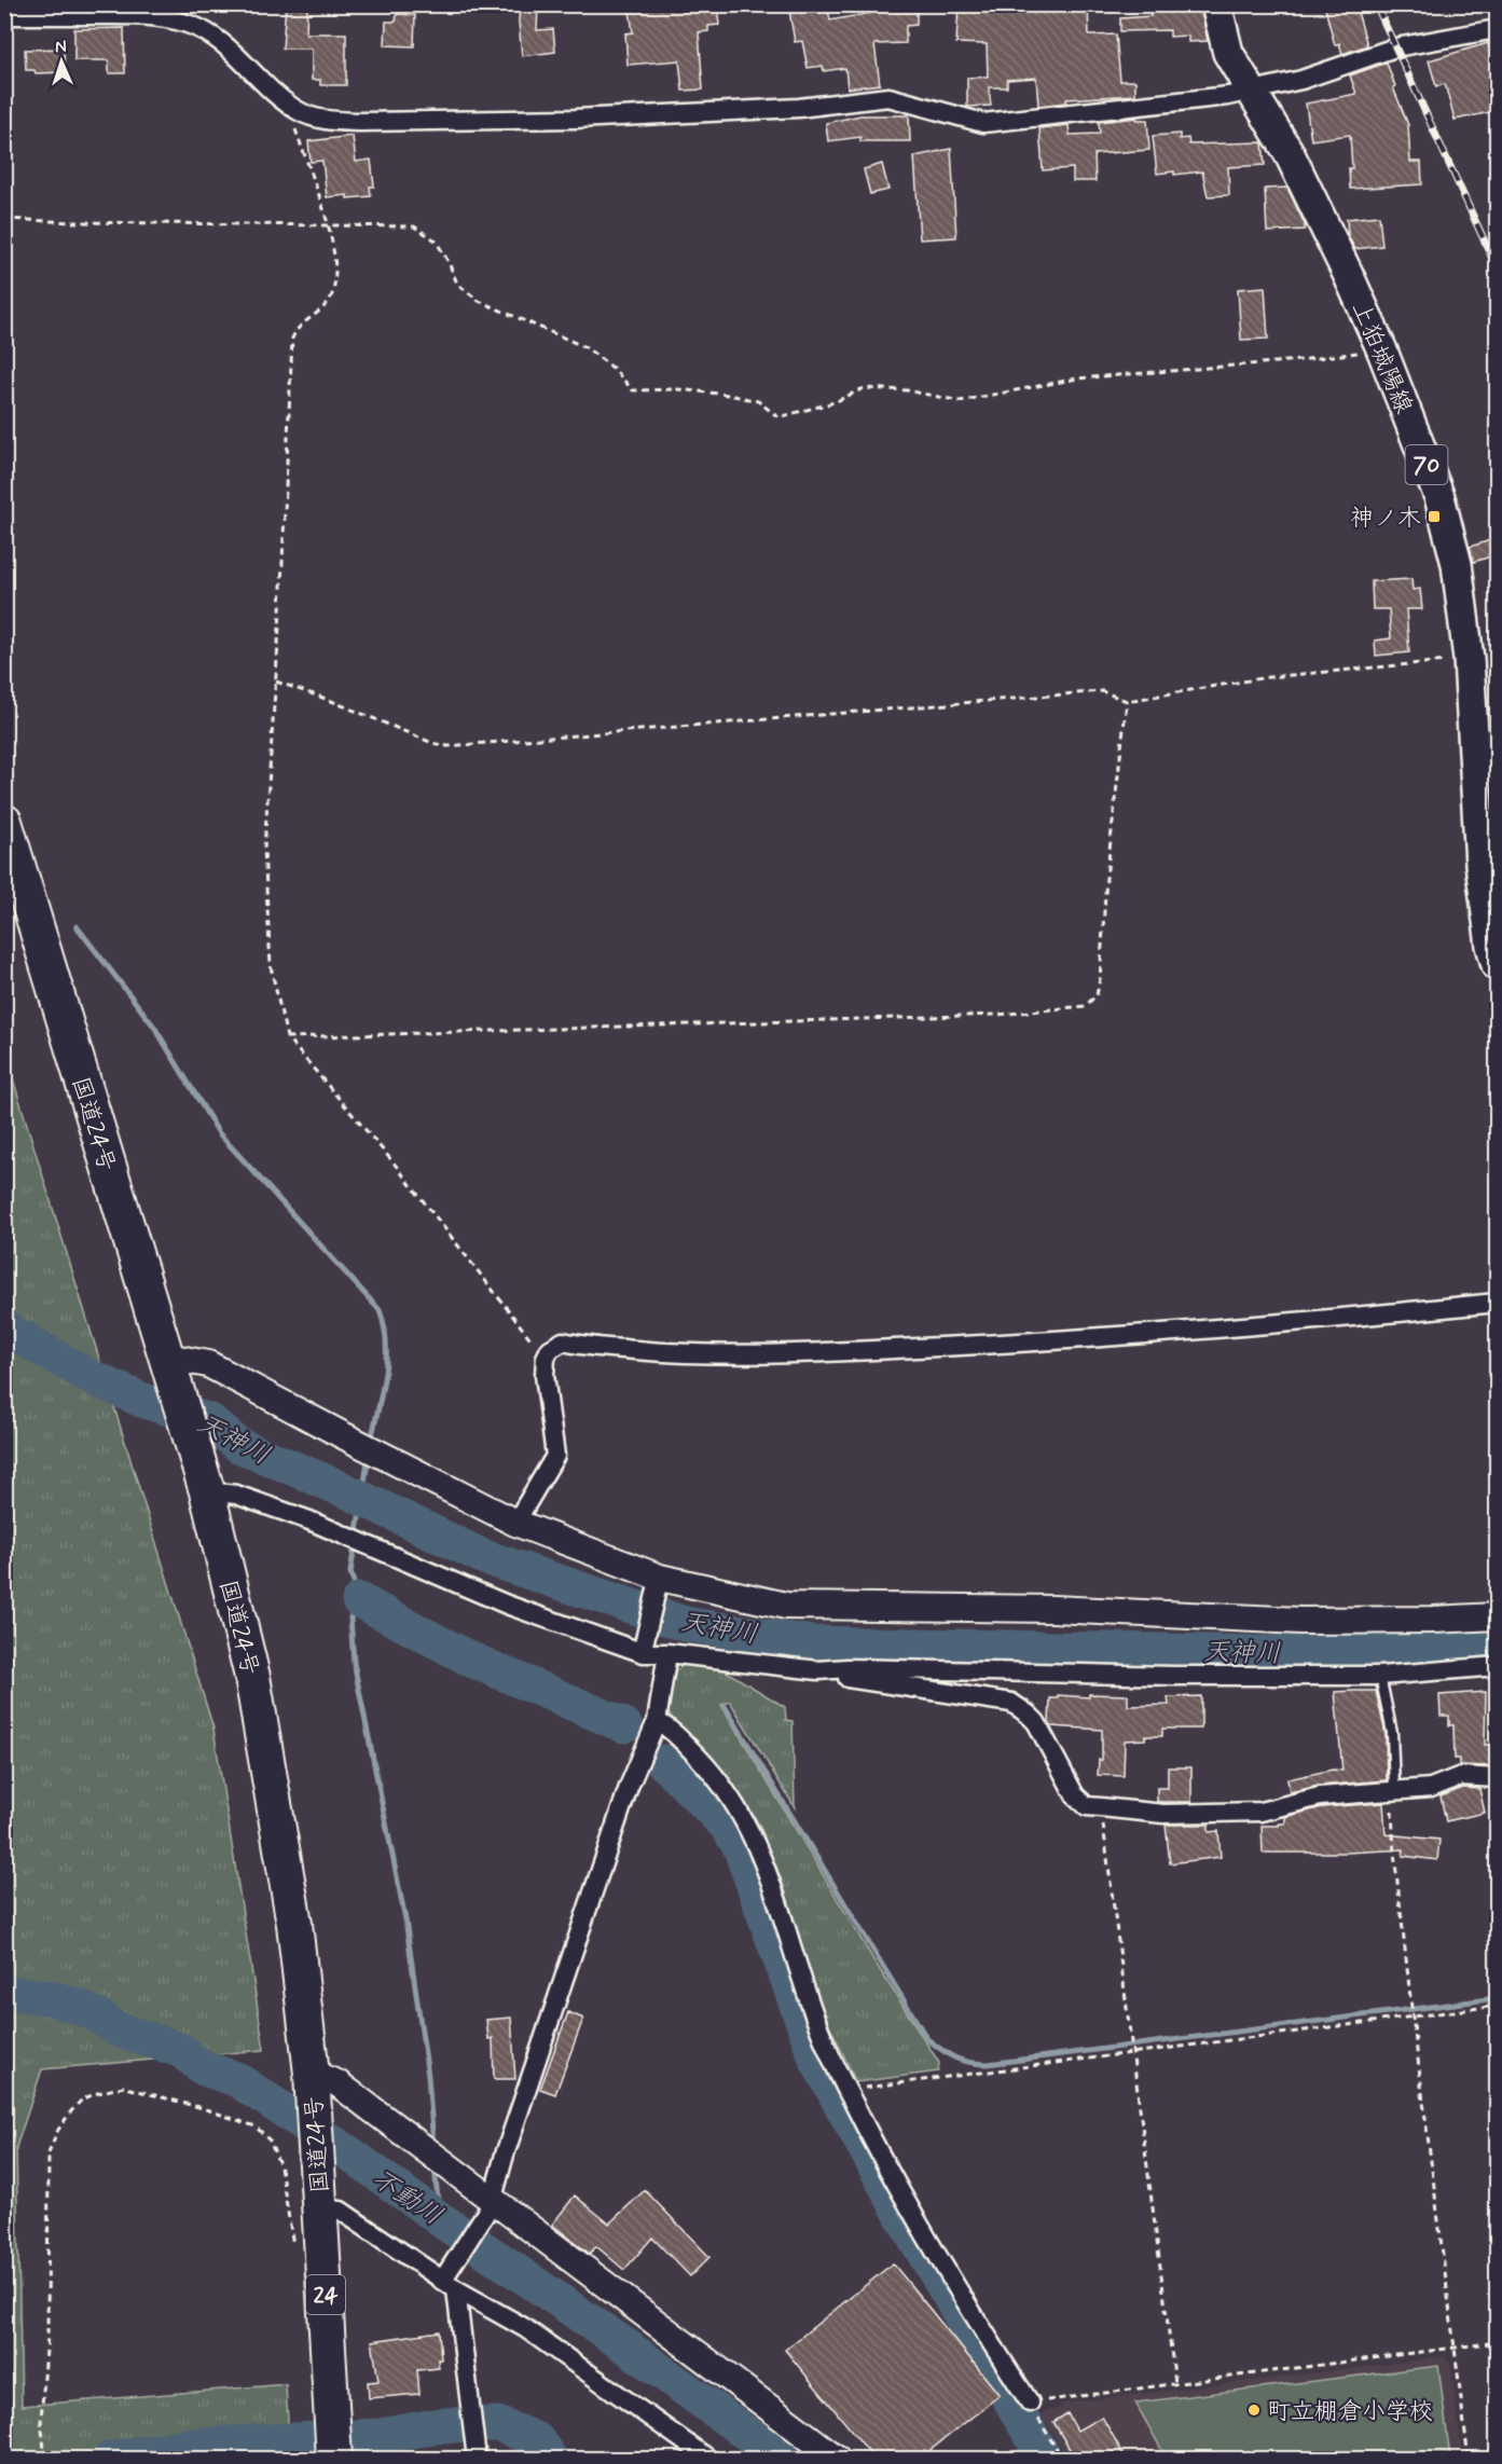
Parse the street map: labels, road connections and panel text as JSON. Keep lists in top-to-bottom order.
{
  "streets": {
    "highway": ["国道24号", "24"],
    "main road": ["上狛城陽線", "70"]
  },
  "water": ["天神川", "不動川"],
  "places": {
    "transit": ["神ノ木"],
    "other": ["町立棚倉小学校"]
  },
  "north": "top"
}
